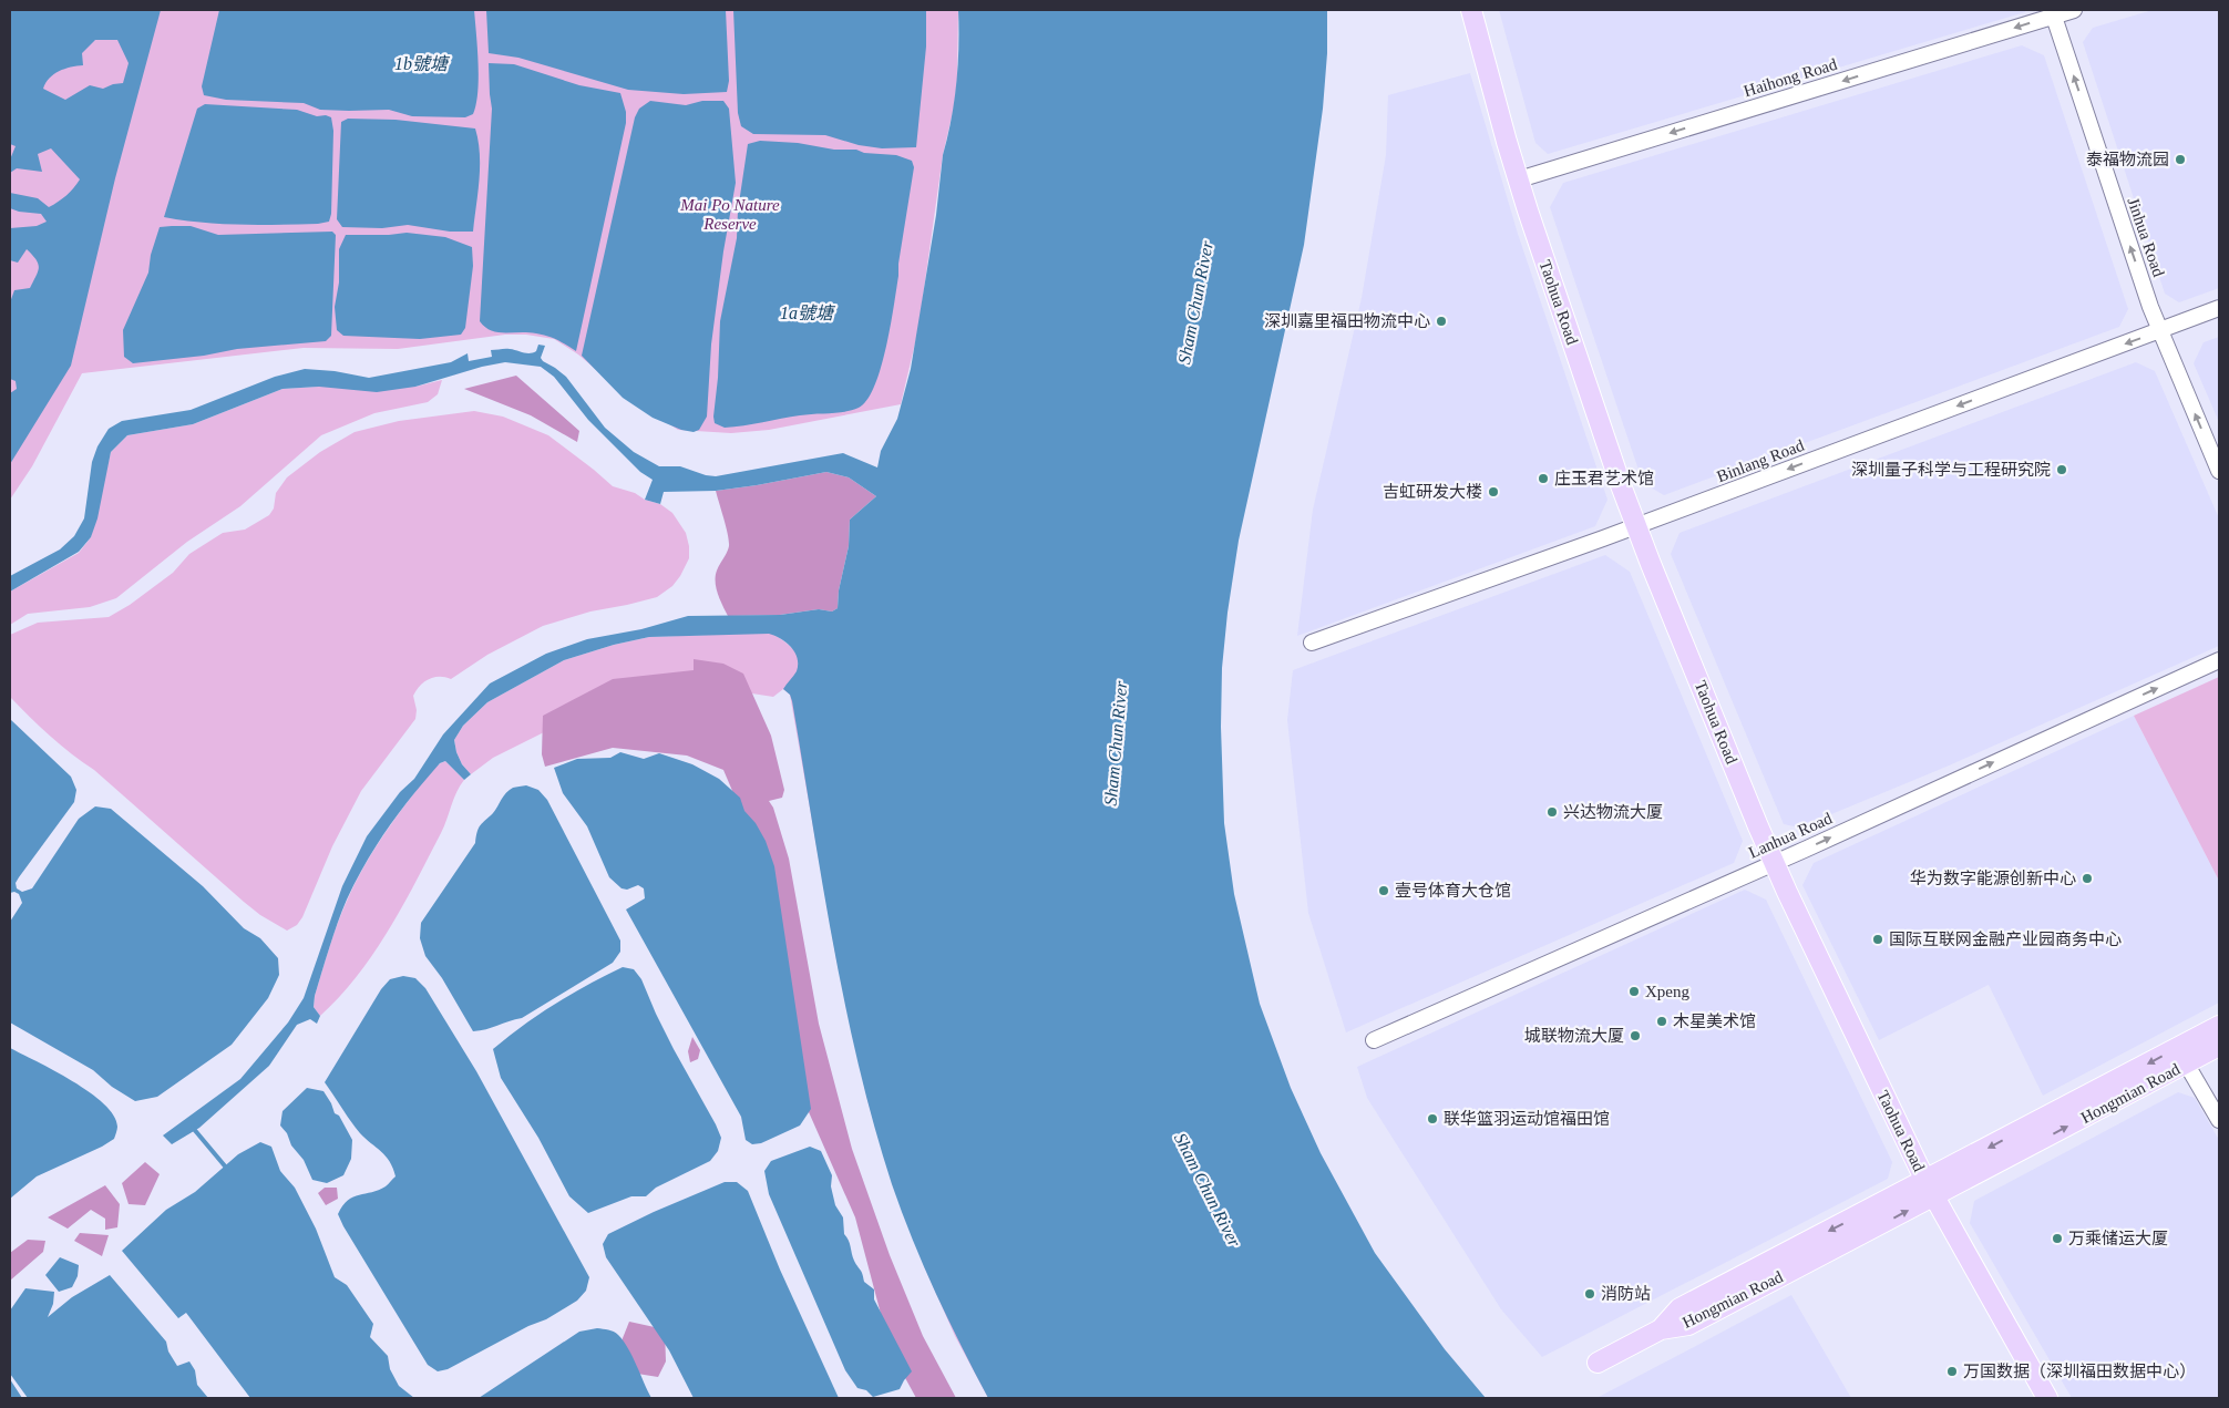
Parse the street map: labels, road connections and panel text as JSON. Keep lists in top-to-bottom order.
{
  "streets": {
    "main road": ["Taohua Road", "Hongmian Road"],
    "street": [
      "Haihong Road",
      "Jinhua Road",
      "Binlang Road",
      "Lanhua Road"
    ]
  },
  "crossings": [
    ["Haihong Road", "Jinhua Road"],
    ["Haihong Road", "Taohua Road"],
    ["Jinhua Road", "Binlang Road"],
    ["Taohua Road", "Binlang Road"],
    ["Taohua Road", "Lanhua Road"],
    ["Taohua Road", "Hongmian Road"]
  ],
  "one_way": [
    "Haihong Road",
    "Jinhua Road",
    "Binlang Road",
    "Lanhua Road"
  ],
  "water": ["1b號塘", "Sham Chun River", "1a號塘"],
  "parks": ["Mai Po Nature Reserve"],
  "places": [
    "泰福物流园",
    "深圳嘉里福田物流中心",
    "深圳量子科学与工程研究院",
    "庄玉君艺术馆",
    "吉虹研发大楼",
    "兴达物流大厦",
    "华为数字能源创新中心",
    "壹号体育大仓馆",
    "国际互联网金融产业园商务中心",
    "Xpeng",
    "木星美术馆",
    "城联物流大厦",
    "联华篮羽运动馆福田馆",
    "万乘储运大厦",
    "消防站",
    "万国数据（深圳福田数据中心）"
  ]
}
